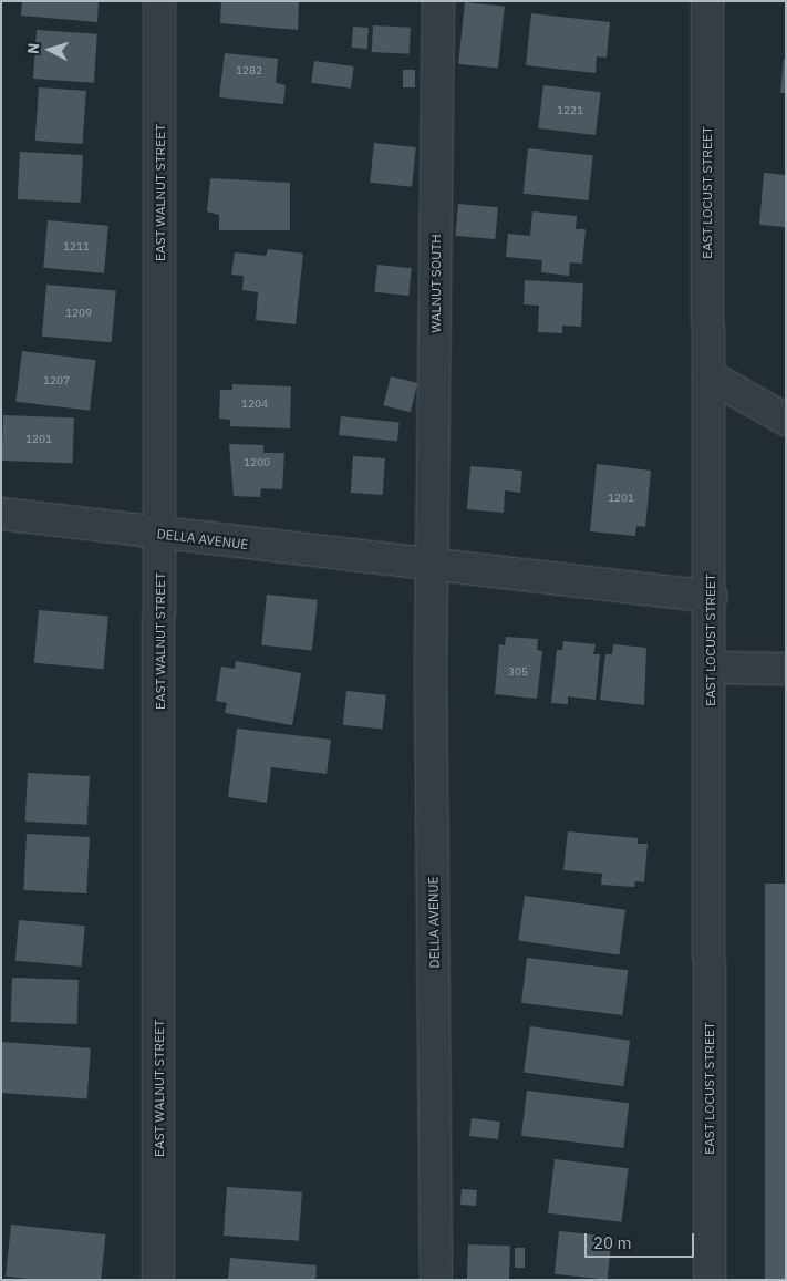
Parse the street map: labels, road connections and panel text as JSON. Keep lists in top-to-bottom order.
{
  "streets": {
    "street": [
      "EAST WALNUT STREET",
      "EAST LOCUST STREET",
      "WALNUT SOUTH",
      "DELLA AVENUE"
    ]
  },
  "crossings": [
    ["EAST WALNUT STREET", "DELLA AVENUE"],
    ["EAST LOCUST STREET", "DELLA AVENUE"],
    ["WALNUT SOUTH", "DELLA AVENUE"]
  ],
  "house_numbers": [
    "1282",
    "1221",
    "1211",
    "1209",
    "1207",
    "1204",
    "1201",
    "1200",
    "1201",
    "305"
  ],
  "scale_bar": "20 m",
  "north": "left"
}
